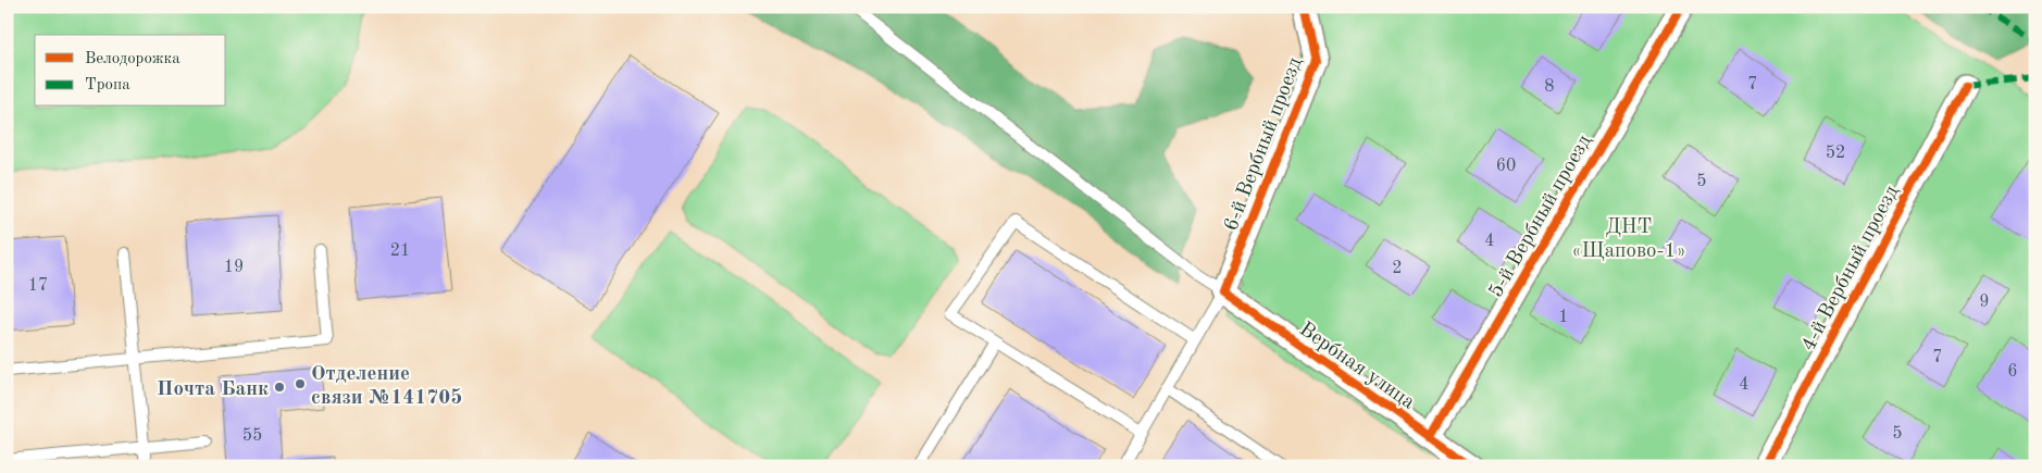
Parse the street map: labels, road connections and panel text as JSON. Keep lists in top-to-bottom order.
{
  "streets": {
    "street": [
      "6-й Вербный проезд",
      "5-й Вербный проезд",
      "4-й Вербный проезд",
      "Вербная улица"
    ]
  },
  "crossings": [
    ["6-й Вербный проезд", "Вербная улица"],
    ["5-й Вербный проезд", "Вербная улица"]
  ],
  "parks": ["ДНТ «Щапово-1»"],
  "places": ["Отделение связи №141705", "Почта Банк"],
  "house_numbers": [
    "7",
    "8",
    "52",
    "60",
    "5",
    "4",
    "21",
    "19",
    "2",
    "17",
    "9",
    "1",
    "7",
    "6",
    "4",
    "5",
    "55"
  ],
  "legend": ["Велодорожка", "Тропа"]
}
